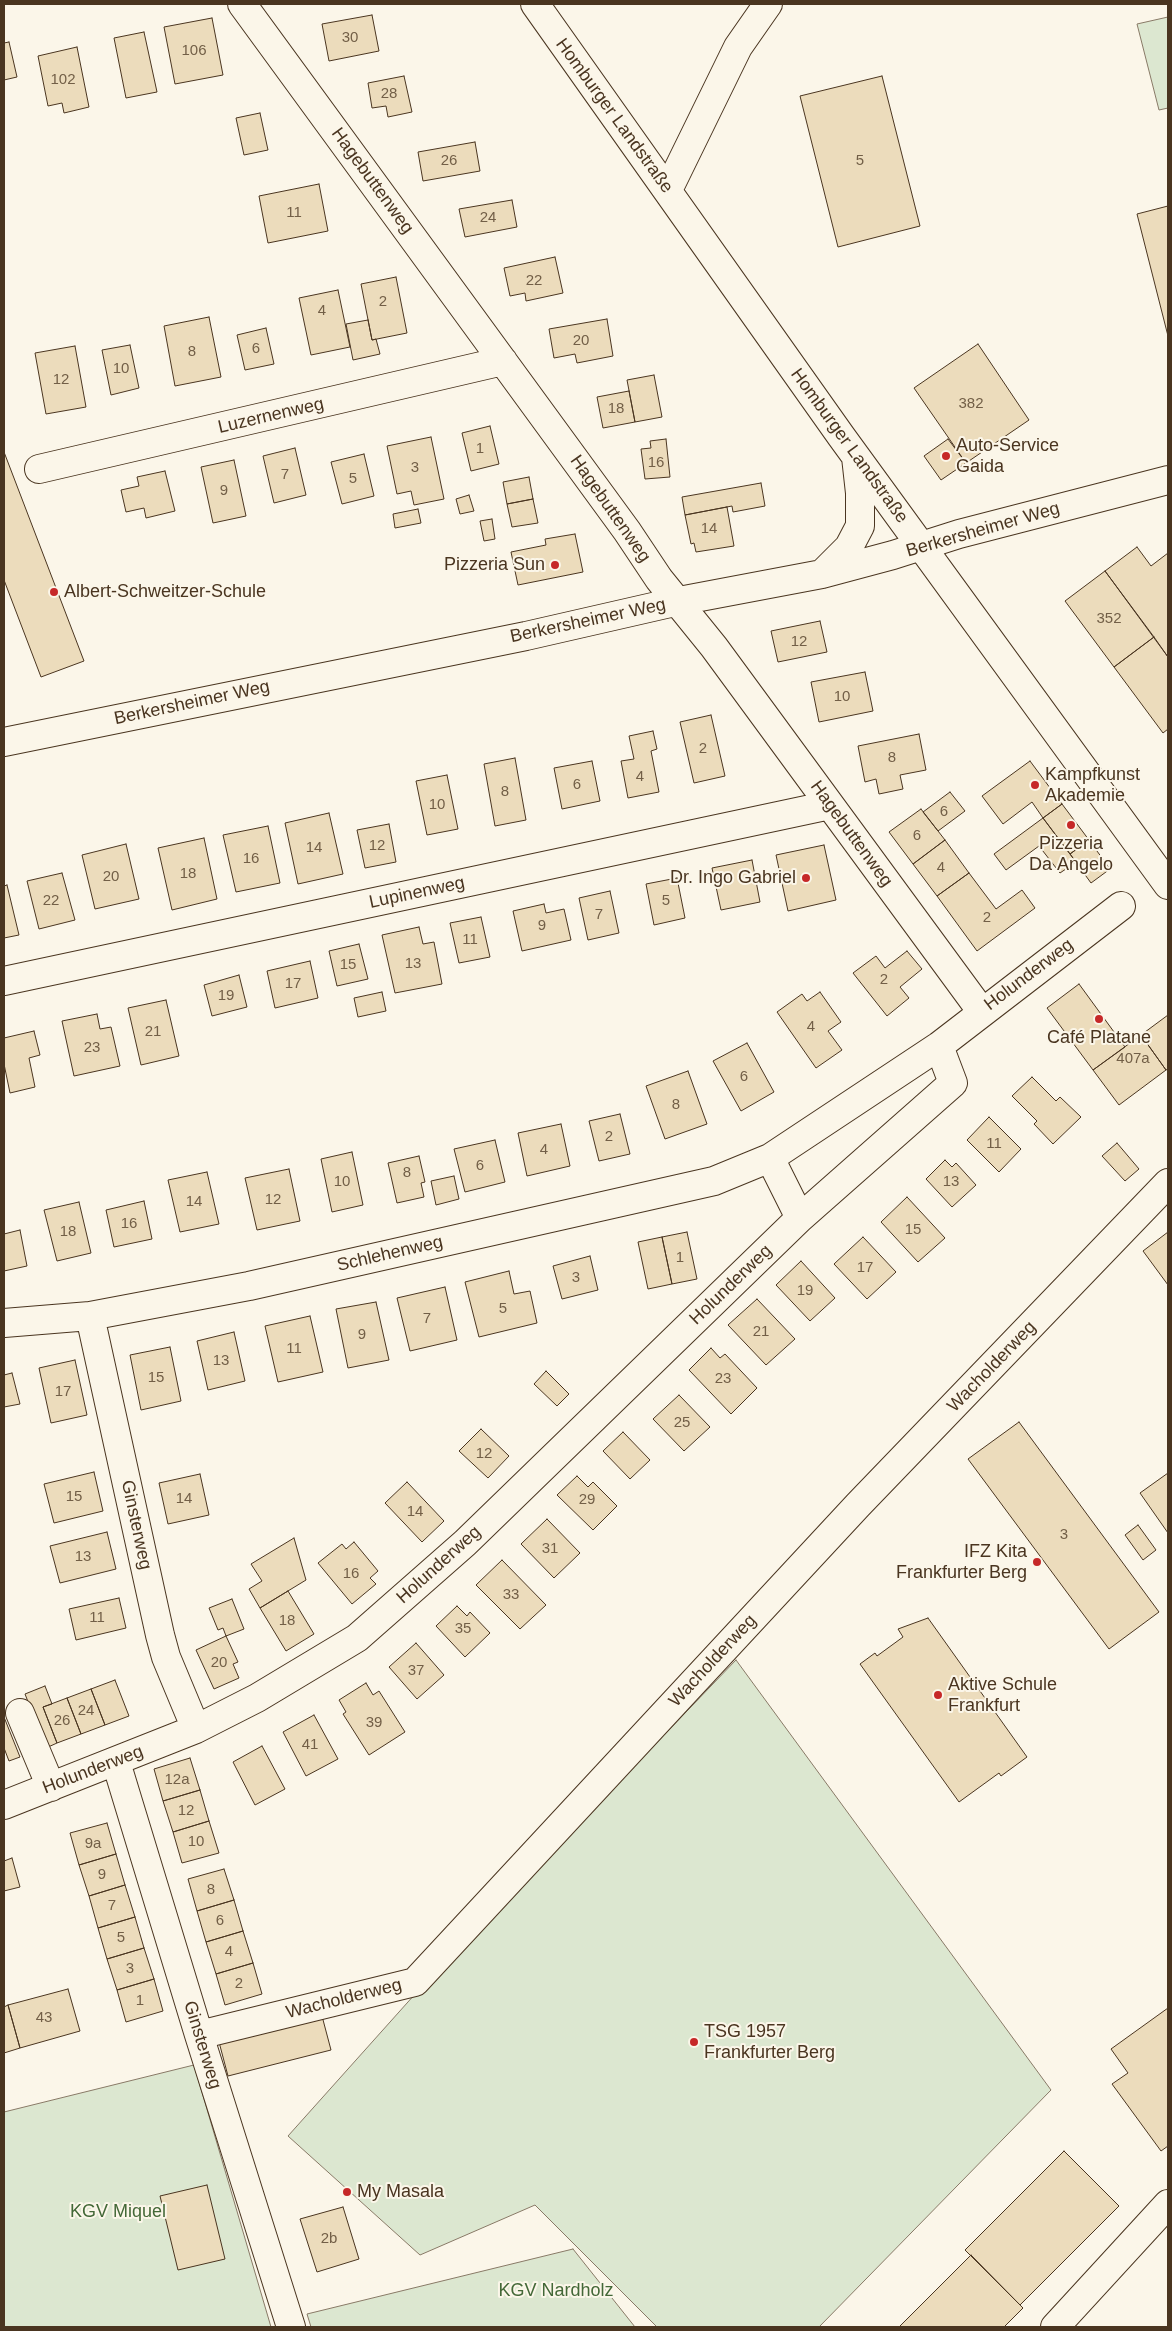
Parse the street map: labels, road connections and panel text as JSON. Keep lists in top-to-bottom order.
{
  "streets": {
    "street": [
      "Homburger Landstraße",
      "Hagebuttenweg",
      "Luzernenweg",
      "Berkersheimer Weg",
      "Lupinenweg",
      "Holunderweg",
      "Schlehenweg",
      "Wacholderweg",
      "Ginsterweg"
    ]
  },
  "crossings": [
    ["Homburger Landstraße", "Berkersheimer Weg"],
    ["Hagebuttenweg", "Luzernenweg"],
    ["Hagebuttenweg", "Berkersheimer Weg"],
    ["Hagebuttenweg", "Lupinenweg"],
    ["Hagebuttenweg", "Holunderweg"],
    ["Holunderweg", "Schlehenweg"],
    ["Holunderweg", "Ginsterweg"],
    ["Schlehenweg", "Ginsterweg"],
    ["Wacholderweg", "Ginsterweg"]
  ],
  "parks": ["KGV Miquel", "KGV Nardholz"],
  "places": [
    "Auto-Service Gaida",
    "Pizzeria Sun",
    "Albert-Schweitzer-Schule",
    "Kampfkunst Akademie",
    "Pizzeria Da Angelo",
    "Dr. Ingo Gabriel",
    "Café Platane",
    "IFZ Kita Frankfurter Berg",
    "Aktive Schule Frankfurt",
    "TSG 1957 Frankfurter Berg",
    "My Masala"
  ],
  "house_numbers": [
    "30",
    "106",
    "102",
    "28",
    "26",
    "5",
    "11",
    "24",
    "22",
    "2",
    "4",
    "20",
    "6",
    "8",
    "10",
    "12",
    "382",
    "18",
    "1",
    "16",
    "3",
    "7",
    "5",
    "9",
    "14",
    "352",
    "12",
    "10",
    "2",
    "8",
    "4",
    "6",
    "8",
    "10",
    "6",
    "6",
    "12",
    "14",
    "16",
    "4",
    "18",
    "20",
    "22",
    "5",
    "7",
    "2",
    "9",
    "11",
    "13",
    "15",
    "2",
    "17",
    "19",
    "4",
    "21",
    "23",
    "407a",
    "6",
    "8",
    "2",
    "11",
    "4",
    "6",
    "8",
    "10",
    "13",
    "12",
    "14",
    "16",
    "15",
    "18",
    "1",
    "17",
    "3",
    "19",
    "5",
    "7",
    "21",
    "9",
    "11",
    "13",
    "15",
    "23",
    "17",
    "25",
    "12",
    "15",
    "14",
    "29",
    "14",
    "3",
    "31",
    "13",
    "16",
    "33",
    "11",
    "18",
    "35",
    "20",
    "37",
    "24",
    "26",
    "39",
    "41",
    "12a",
    "12",
    "10",
    "9a",
    "9",
    "8",
    "7",
    "6",
    "5",
    "4",
    "3",
    "2",
    "1",
    "43",
    "2b"
  ]
}
